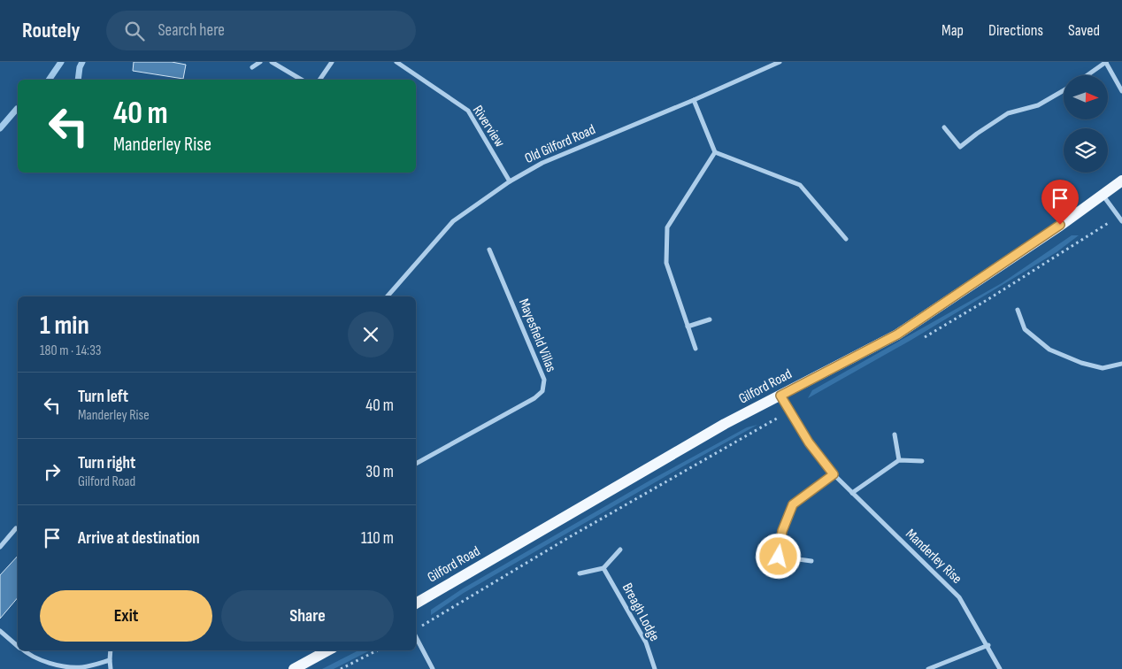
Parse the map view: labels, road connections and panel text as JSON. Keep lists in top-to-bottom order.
{
  "streets": {
    "main road": ["Gilford Road"],
    "street": [
      "Riverview",
      "Old Gilford Road",
      "Mayesfield Villas",
      "Manderley Rise",
      "Breagh Lodge"
    ]
  },
  "crossings": [
    ["Riverview", "Old Gilford Road"],
    ["Gilford Road", "Manderley Rise"]
  ],
  "north": "right",
  "page": {
    "header": "Routely",
    "search": "Search here",
    "nav": ["Map", "Directions", "Saved"],
    "turn": ["40 m", "Manderley Rise"],
    "heading": ["1 min", "180 m · 14:33"],
    "list": [
      {
        "name": "Turn left",
        "note": "Manderley Rise",
        "value": "40 m"
      },
      {
        "name": "Turn right",
        "note": "Gilford Road",
        "value": "30 m"
      },
      {
        "name": "Arrive at destination",
        "value": "110 m"
      }
    ],
    "buttons": ["Exit", "Share"]
  }
}
